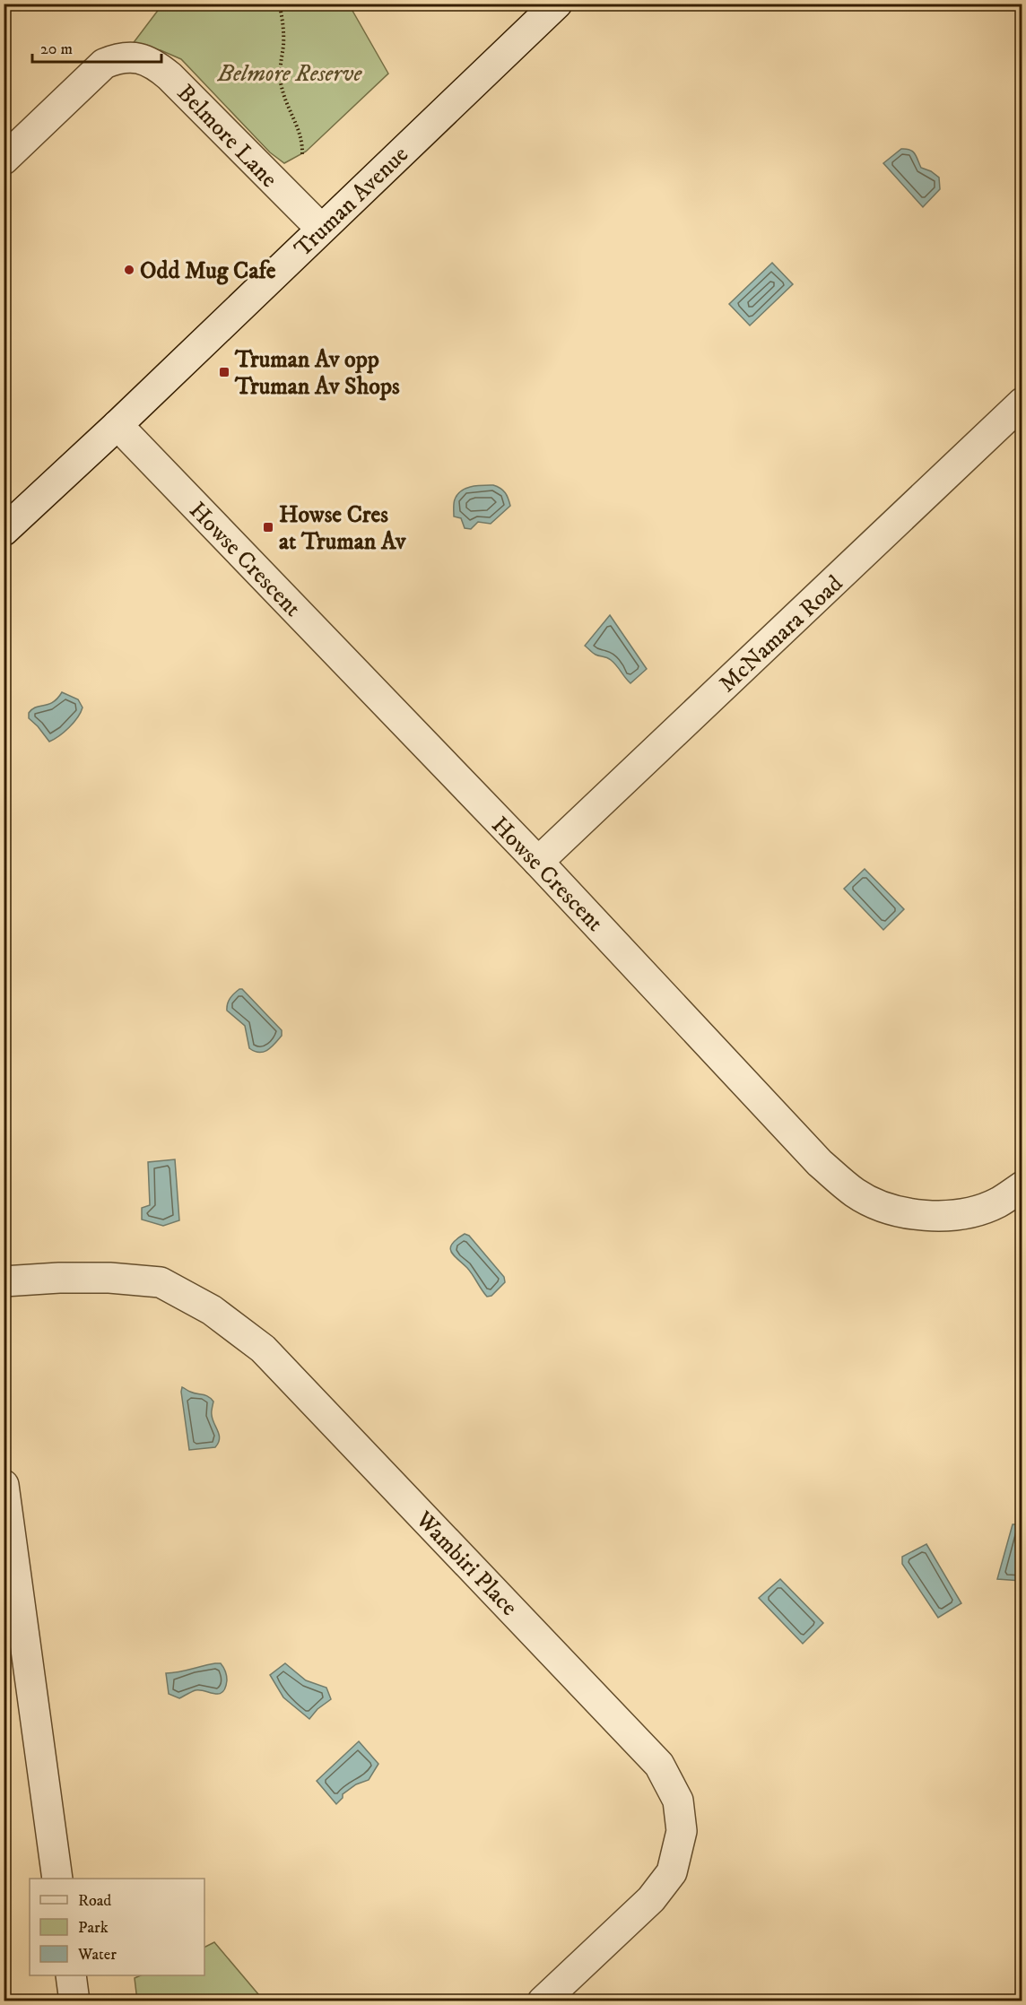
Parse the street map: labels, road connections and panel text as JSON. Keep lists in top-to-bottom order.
{
  "streets": {
    "street": [
      "Belmore Lane",
      "Truman Avenue",
      "Howse Crescent",
      "McNamara Road",
      "Wambiri Place"
    ]
  },
  "crossings": [
    ["Belmore Lane", "Truman Avenue"],
    ["Truman Avenue", "Howse Crescent"],
    ["Howse Crescent", "McNamara Road"]
  ],
  "parks": ["Belmore Reserve"],
  "places": {
    "other": ["Odd Mug Cafe"],
    "transit": ["Truman Av opp Truman Av Shops", "Howse Cres at Truman Av"]
  },
  "legend": ["Road", "Park", "Water"],
  "scale_bar": "20 m"
}
